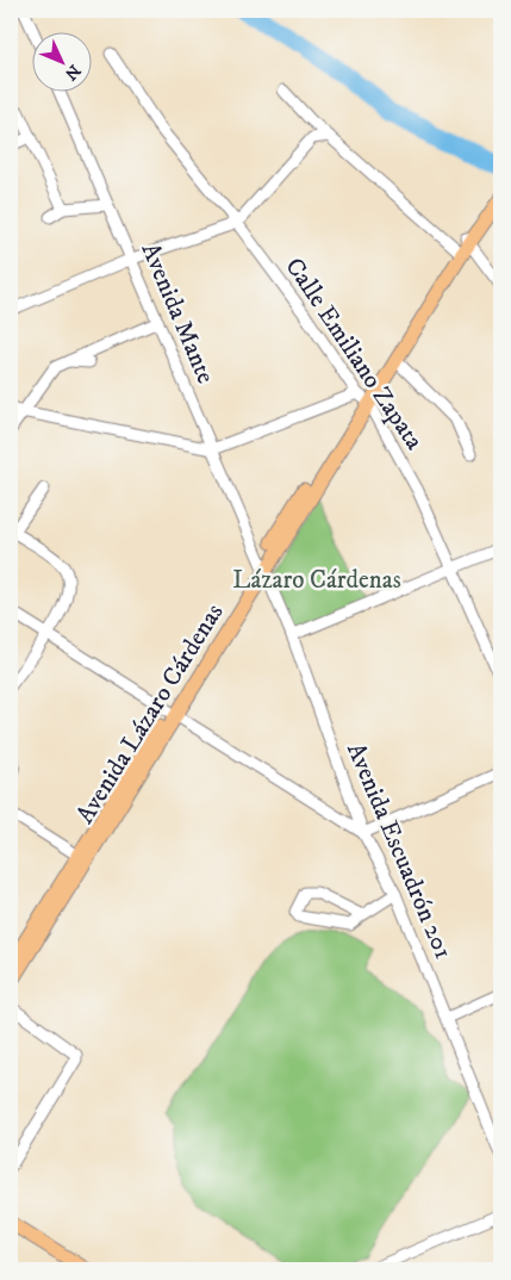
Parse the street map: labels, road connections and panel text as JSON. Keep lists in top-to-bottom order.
{
  "streets": {
    "main road": ["Avenida Lázaro Cárdenas"],
    "street": ["Avenida Mante", "Calle Emiliano Zapata", "Avenida Escuadrón 201"]
  },
  "crossings": [
    ["Avenida Mante", "Avenida Lázaro Cárdenas"],
    ["Avenida Mante", "Avenida Escuadrón 201"],
    ["Calle Emiliano Zapata", "Avenida Lázaro Cárdenas"],
    ["Avenida Lázaro Cárdenas", "Avenida Escuadrón 201"]
  ],
  "parks": ["Lázaro Cárdenas"],
  "north": "bottom right"
}
